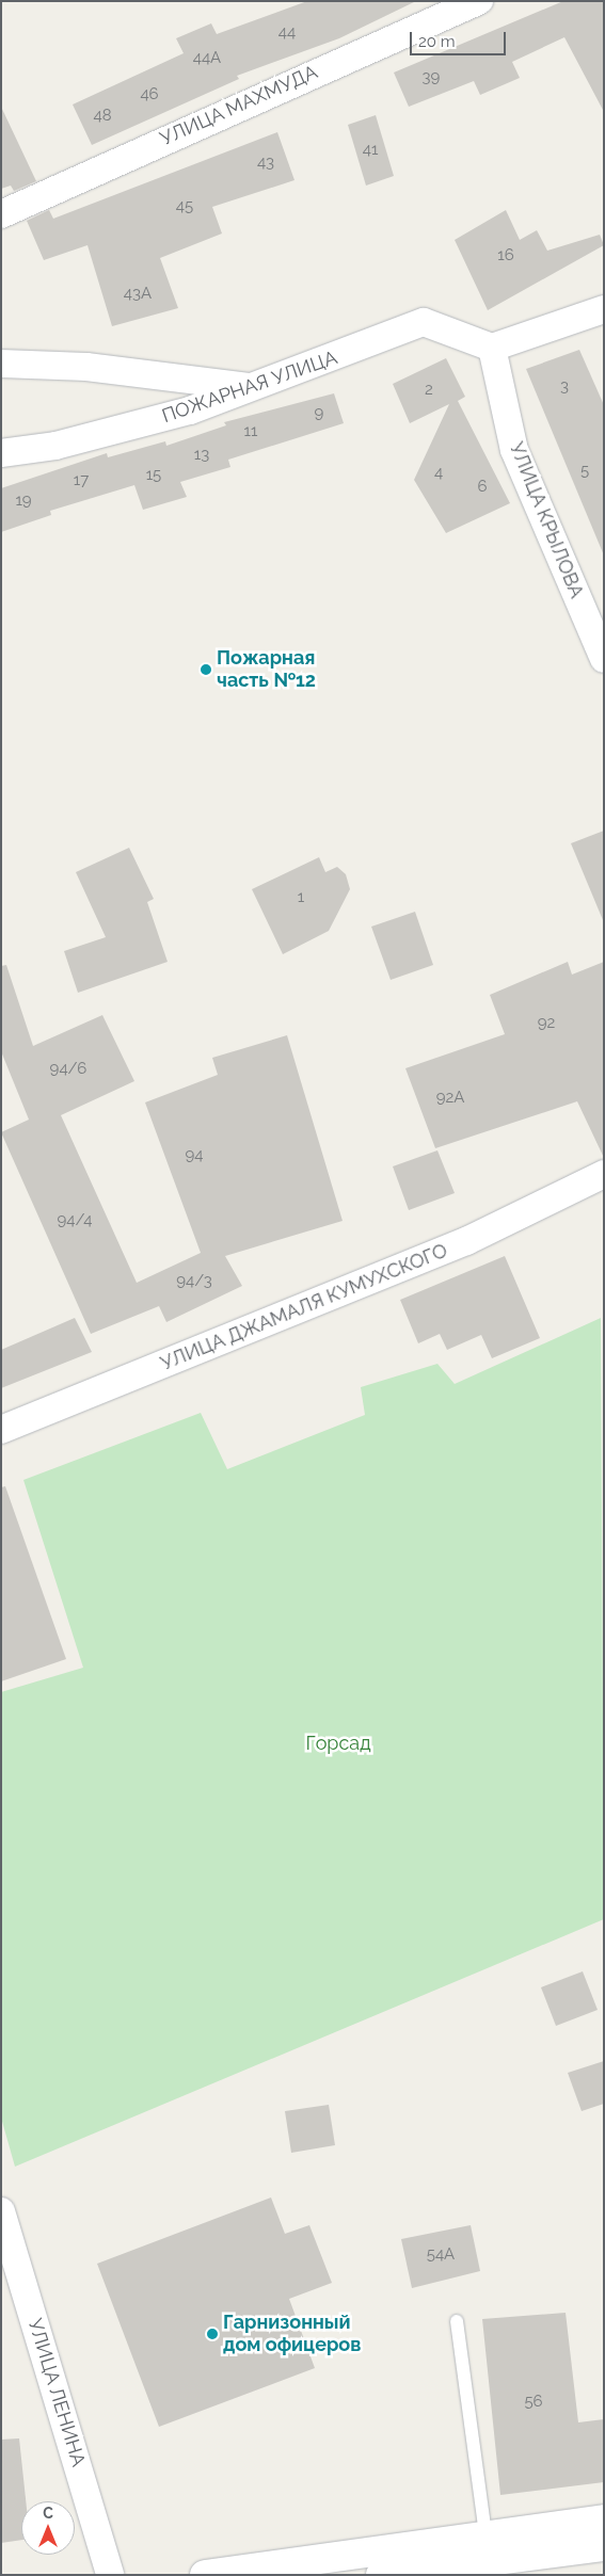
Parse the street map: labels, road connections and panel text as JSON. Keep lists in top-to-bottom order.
{
  "streets": {
    "street": [
      "УЛИЦА МАХМУДА",
      "ПОЖАРНАЯ УЛИЦА",
      "УЛИЦА КРЫЛОВА",
      "УЛИЦА ДЖАМАЛЯ КУМУХСКОГО",
      "УЛИЦА ЛЕНИНА"
    ]
  },
  "crossings": [
    ["ПОЖАРНАЯ УЛИЦА", "УЛИЦА КРЫЛОВА"]
  ],
  "parks": ["Горсад"],
  "places": ["Пожарная часть №12", "Гарнизонный дом офицеров"],
  "house_numbers": [
    "44",
    "44А",
    "39",
    "46",
    "48",
    "41",
    "43",
    "45",
    "16",
    "43А",
    "3",
    "2",
    "9",
    "11",
    "13",
    "5",
    "4",
    "15",
    "17",
    "6",
    "19",
    "1",
    "92",
    "94/6",
    "92А",
    "94",
    "94/4",
    "94/3",
    "54А",
    "56"
  ],
  "scale_bar": "20 m",
  "north": "top"
}
